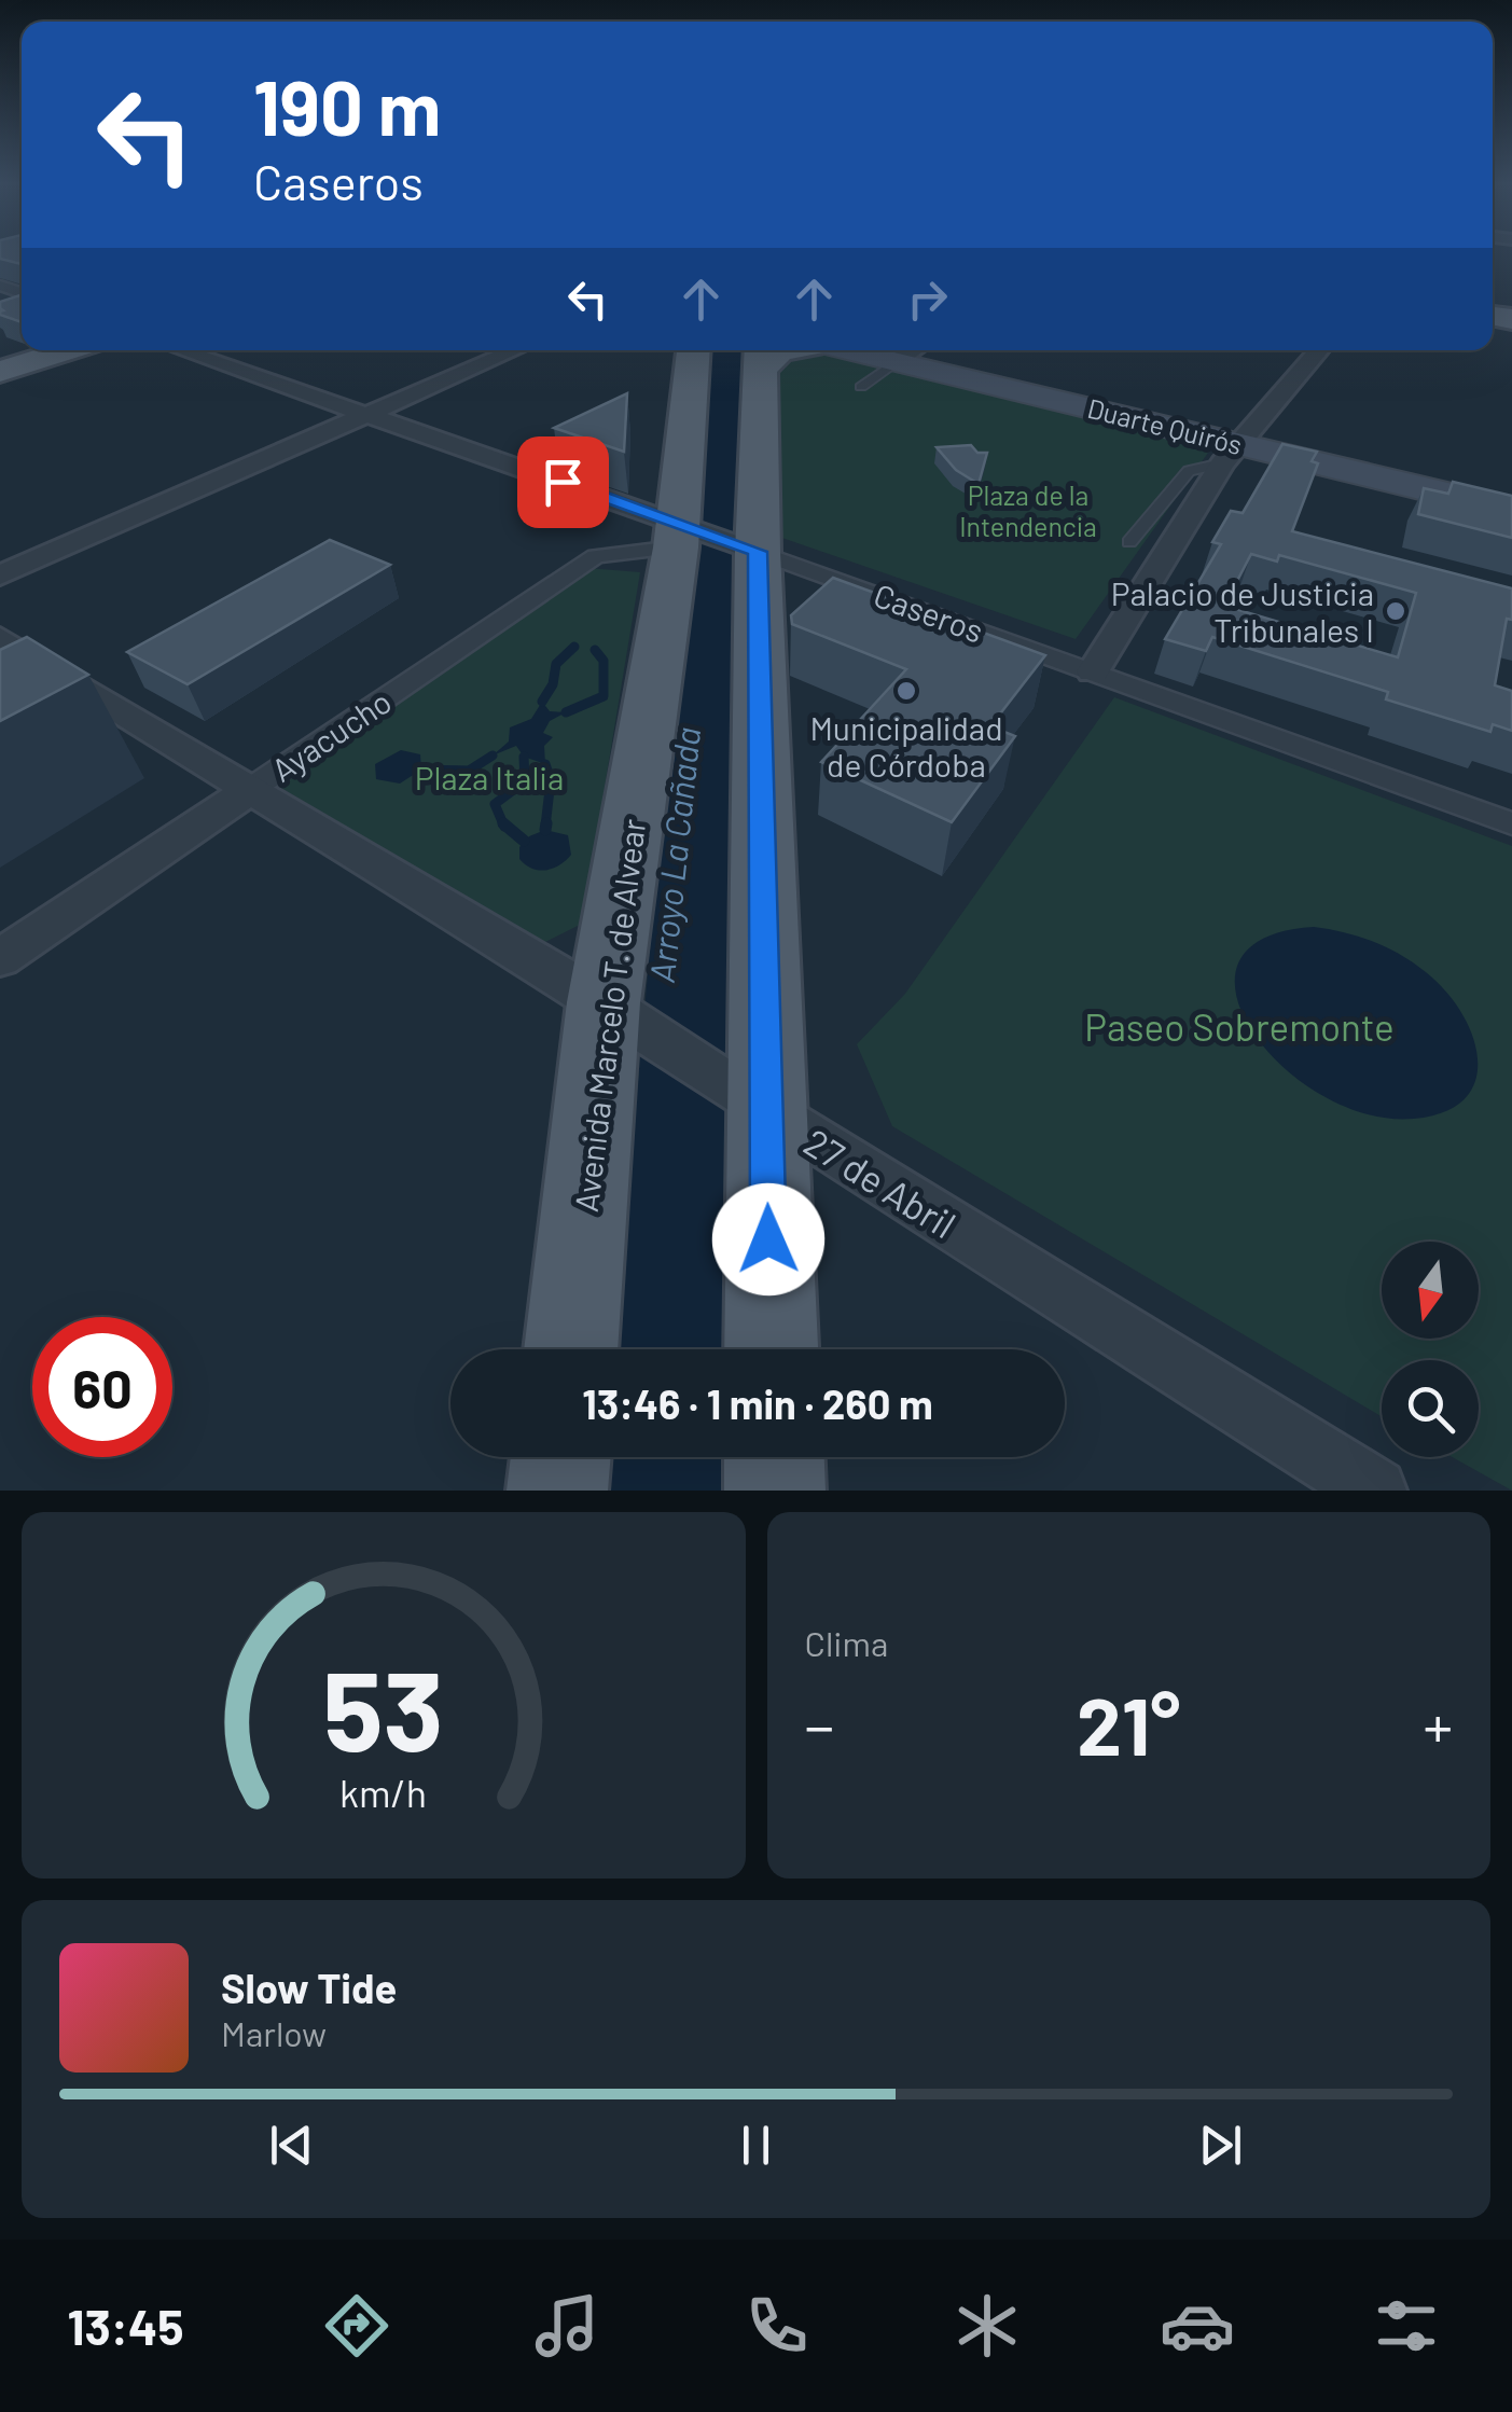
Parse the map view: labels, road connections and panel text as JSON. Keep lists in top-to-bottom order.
{
  "streets": {
    "main road": ["Duarte Quirós", "Avenida Marcelo T. de Alvear"],
    "street": ["Caseros", "Ayacucho", "27 de Abril"]
  },
  "crossings": [
    ["Caseros", "Ayacucho"],
    ["Caseros", "Avenida Marcelo T. de Alvear"],
    ["Ayacucho", "Avenida Marcelo T. de Alvear"],
    ["Ayacucho", "27 de Abril"],
    ["Avenida Marcelo T. de Alvear", "27 de Abril"]
  ],
  "water": ["Arroyo La Cañada"],
  "parks": ["Plaza de la Intendencia", "Plaza Italia", "Paseo Sobremonte"],
  "places": ["Palacio de Justicia Tribunales I", "Municipalidad de Córdoba"],
  "north": "bottom",
  "page": {
    "turn": ["190 m", "Caseros"],
    "limit": "60",
    "trip": "13:46 · 1 min · 260 m",
    "tile": "Clima",
    "heat": ["−", "21°", "+"],
    "song": ["Slow Tide", "Marlow"],
    "tabs": "13:45",
    "gauge": ["53", "km/h"]
  }
}
